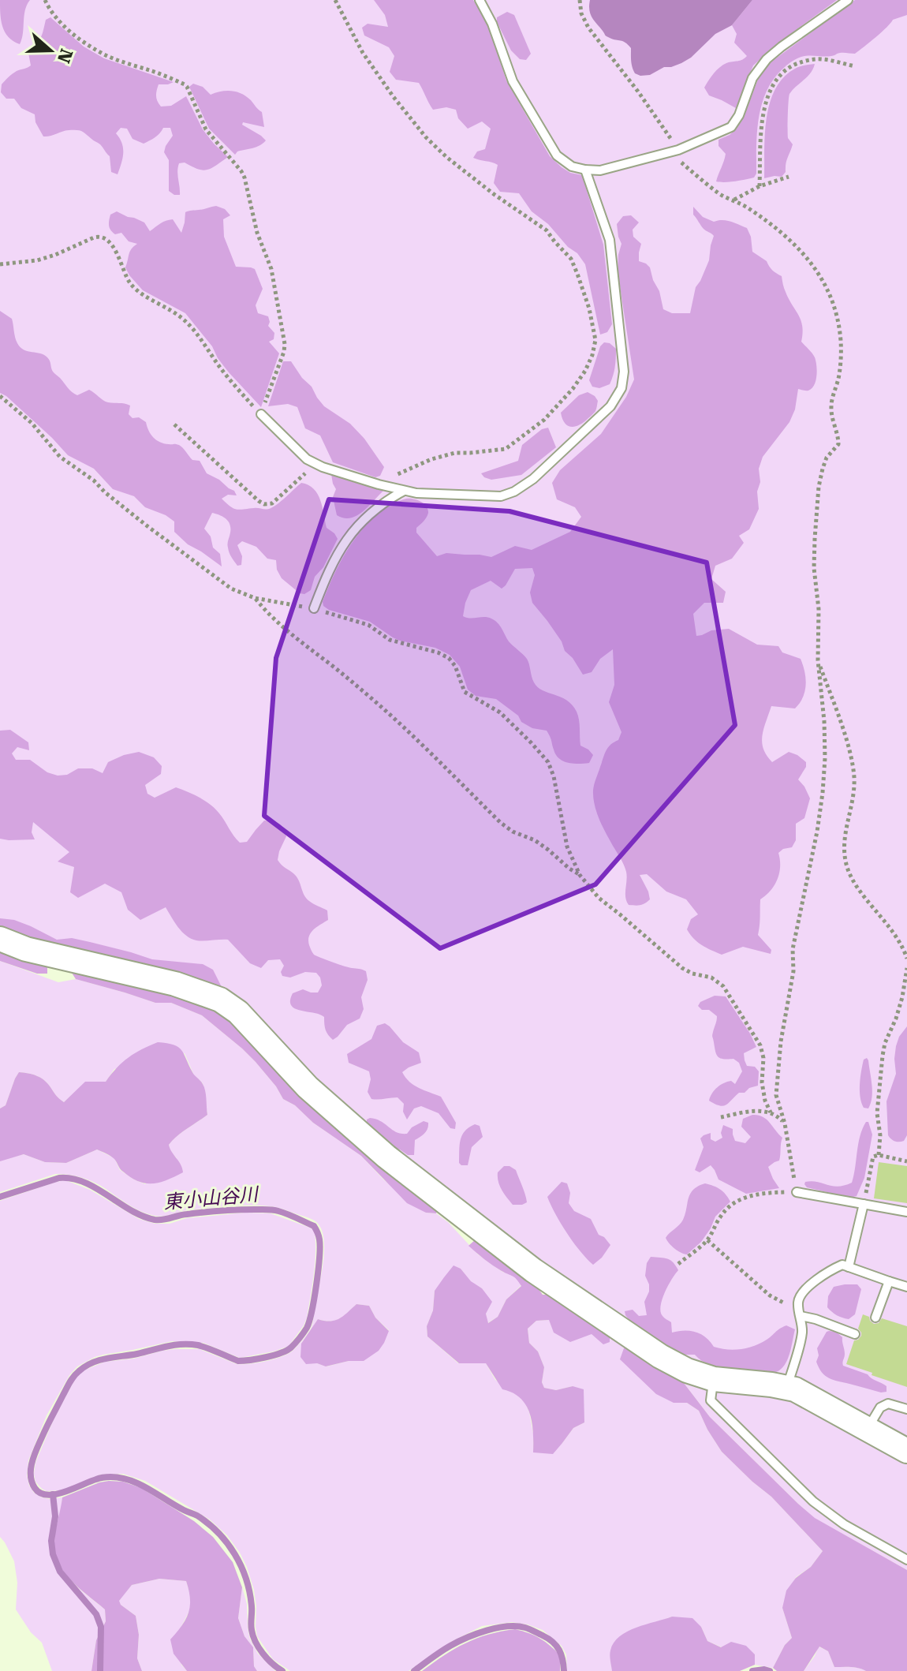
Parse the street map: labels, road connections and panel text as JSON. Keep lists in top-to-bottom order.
{
  "water": ["東小山谷川"],
  "north": "right"
}
